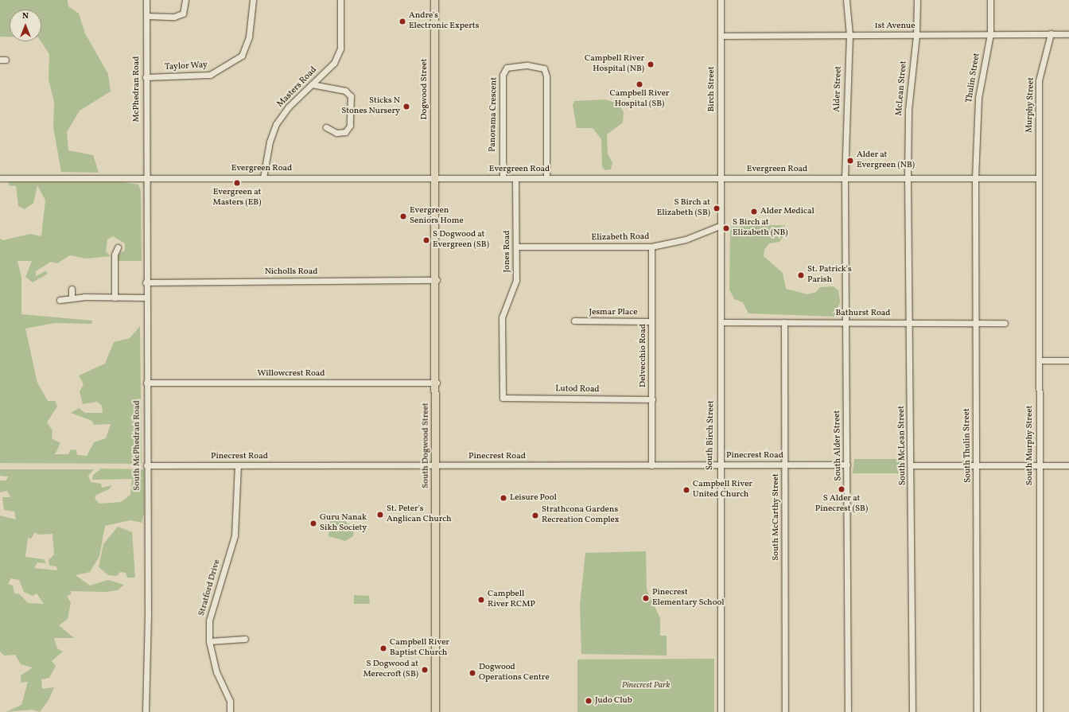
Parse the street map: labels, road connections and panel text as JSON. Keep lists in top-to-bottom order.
{
  "streets": {
    "main road": ["Dogwood Street", "South Dogwood Street"],
    "street": [
      "1st Avenue",
      "Taylor Way",
      "Thulin Street",
      "Masters Road",
      "McLean Street",
      "McPhedran Road",
      "Birch Street",
      "Alder Street",
      "Murphy Street",
      "Panorama Crescent",
      "Evergreen Road",
      "Elizabeth Road",
      "Jones Road",
      "Nicholls Road",
      "Jesmar Place",
      "Bathurst Road",
      "Delvecchio Road",
      "Willowcrest Road",
      "Lutod Road",
      "South Birch Street",
      "South McPhedran Road",
      "South Alder Street",
      "South McLean Street",
      "South Thulin Street",
      "South Murphy Street",
      "Pinecrest Road",
      "South McCarthy Street",
      "Stratford Drive"
    ]
  },
  "crossings": [
    ["1st Avenue", "Thulin Street"],
    ["1st Avenue", "McLean Street"],
    ["1st Avenue", "Birch Street"],
    ["1st Avenue", "Alder Street"],
    ["1st Avenue", "Murphy Street"],
    ["Taylor Way", "McPhedran Road"],
    ["Thulin Street", "Evergreen Road"],
    ["Thulin Street", "South Thulin Street"],
    ["Masters Road", "Evergreen Road"],
    ["McLean Street", "Evergreen Road"],
    ["McLean Street", "South McLean Street"],
    ["McPhedran Road", "Evergreen Road"],
    ["McPhedran Road", "South McPhedran Road"],
    ["Dogwood Street", "Evergreen Road"],
    ["Dogwood Street", "South Dogwood Street"],
    ["Birch Street", "Evergreen Road"],
    ["Birch Street", "South Birch Street"],
    ["Alder Street", "Evergreen Road"],
    ["Alder Street", "South Alder Street"],
    ["Murphy Street", "Evergreen Road"],
    ["Murphy Street", "South Murphy Street"],
    ["Panorama Crescent", "Evergreen Road"],
    ["Evergreen Road", "Jones Road"],
    ["Evergreen Road", "South Birch Street"],
    ["Evergreen Road", "South McPhedran Road"],
    ["Evergreen Road", "South Dogwood Street"],
    ["Evergreen Road", "South Alder Street"],
    ["Evergreen Road", "South McLean Street"],
    ["Evergreen Road", "South Thulin Street"],
    ["Evergreen Road", "South Murphy Street"],
    ["Elizabeth Road", "Jones Road"],
    ["Elizabeth Road", "Delvecchio Road"],
    ["Elizabeth Road", "South Birch Street"],
    ["Jones Road", "Lutod Road"],
    ["Nicholls Road", "South McPhedran Road"],
    ["Nicholls Road", "South Dogwood Street"],
    ["Jesmar Place", "Delvecchio Road"],
    ["Bathurst Road", "South Birch Street"],
    ["Bathurst Road", "South Alder Street"],
    ["Bathurst Road", "South McLean Street"],
    ["Bathurst Road", "South Thulin Street"],
    ["Bathurst Road", "South McCarthy Street"],
    ["Delvecchio Road", "Lutod Road"],
    ["Delvecchio Road", "Pinecrest Road"],
    ["Willowcrest Road", "South McPhedran Road"],
    ["Willowcrest Road", "South Dogwood Street"],
    ["South Birch Street", "Pinecrest Road"],
    ["South McPhedran Road", "Pinecrest Road"],
    ["South Dogwood Street", "Pinecrest Road"],
    ["South Alder Street", "Pinecrest Road"],
    ["Pinecrest Road", "South McCarthy Street"],
    ["Pinecrest Road", "Stratford Drive"]
  ],
  "parks": ["Pinecrest Park"],
  "places": [
    "Andre's Electronic Experts",
    "Campbell River Hospital (NB)",
    "Campbell River Hospital (SB)",
    "Sticks N Stones Nursery",
    "Alder at Evergreen (NB)",
    "Evergreen at Masters (EB)",
    "S Birch at Elizabeth (SB)",
    "Alder Medical",
    "Evergreen Seniors Home",
    "S Birch at Elizabeth (NB)",
    "S Dogwood at Evergreen (SB)",
    "St. Patrick's Parish",
    "S Alder at Pinecrest (SB)",
    "Campbell River United Church",
    "Leisure Pool",
    "St. Peter's Anglican Church",
    "Strathcona Gardens Recreation Complex",
    "Guru Nanak Sikh Society",
    "Pinecrest Elementary School",
    "Campbell River RCMP",
    "Campbell River Baptist Church",
    "S Dogwood at Merecroft (SB)",
    "Dogwood Operations Centre",
    "Judo Club"
  ],
  "north": "top"
}
